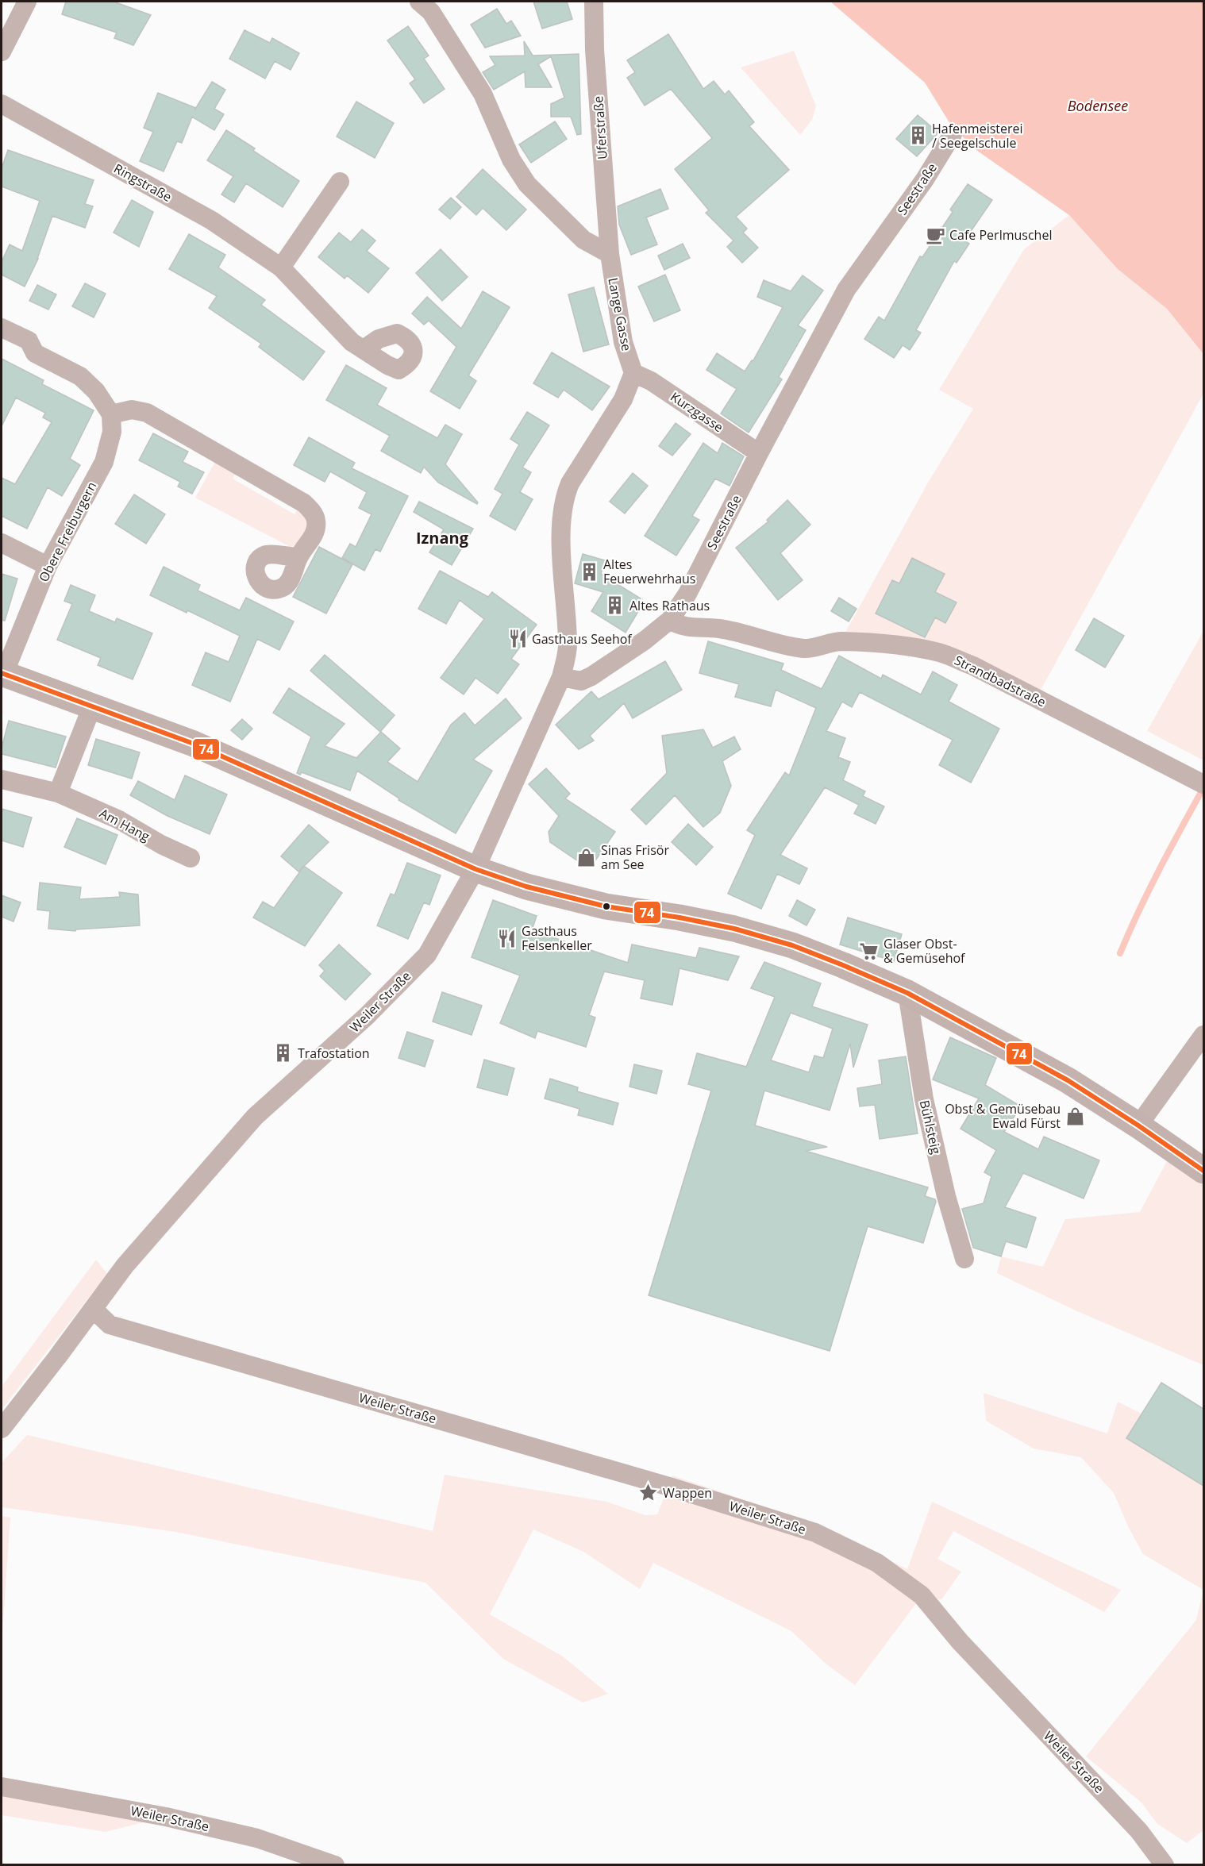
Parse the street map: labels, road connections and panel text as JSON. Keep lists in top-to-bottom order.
{
  "streets": {
    "street": [
      "Uferstraße",
      "Ringstraße",
      "Seestraße",
      "Lange Gasse",
      "Kurzgasse",
      "Obere Freiburgern",
      "Strandbadstraße",
      "Am Hang",
      "Weiler Straße",
      "Bühlsteig"
    ]
  },
  "crossings": [
    ["Uferstraße", "Lange Gasse"],
    ["Seestraße", "Kurzgasse"],
    ["Seestraße", "Strandbadstraße"],
    ["Lange Gasse", "Kurzgasse"]
  ],
  "districts": ["Iznang"],
  "water": ["Bodensee"],
  "places": {
    "building": [
      "Hafenmeisterei / Seegelschule",
      "Altes Feuerwehrhaus",
      "Altes Rathaus",
      "Trafostation"
    ],
    "cafe": ["Cafe Perlmuschel"],
    "restaurant": ["Gasthaus Seehof", "Gasthaus Felsenkeller"],
    "shop": ["Sinas Frisör am See", "Obst & Gemüsebau Ewald Fürst"],
    "supermarket": ["Glaser Obst- & Gemüsehof"],
    "place": ["Wappen"]
  },
  "lines": ["transit line 74"]
}
